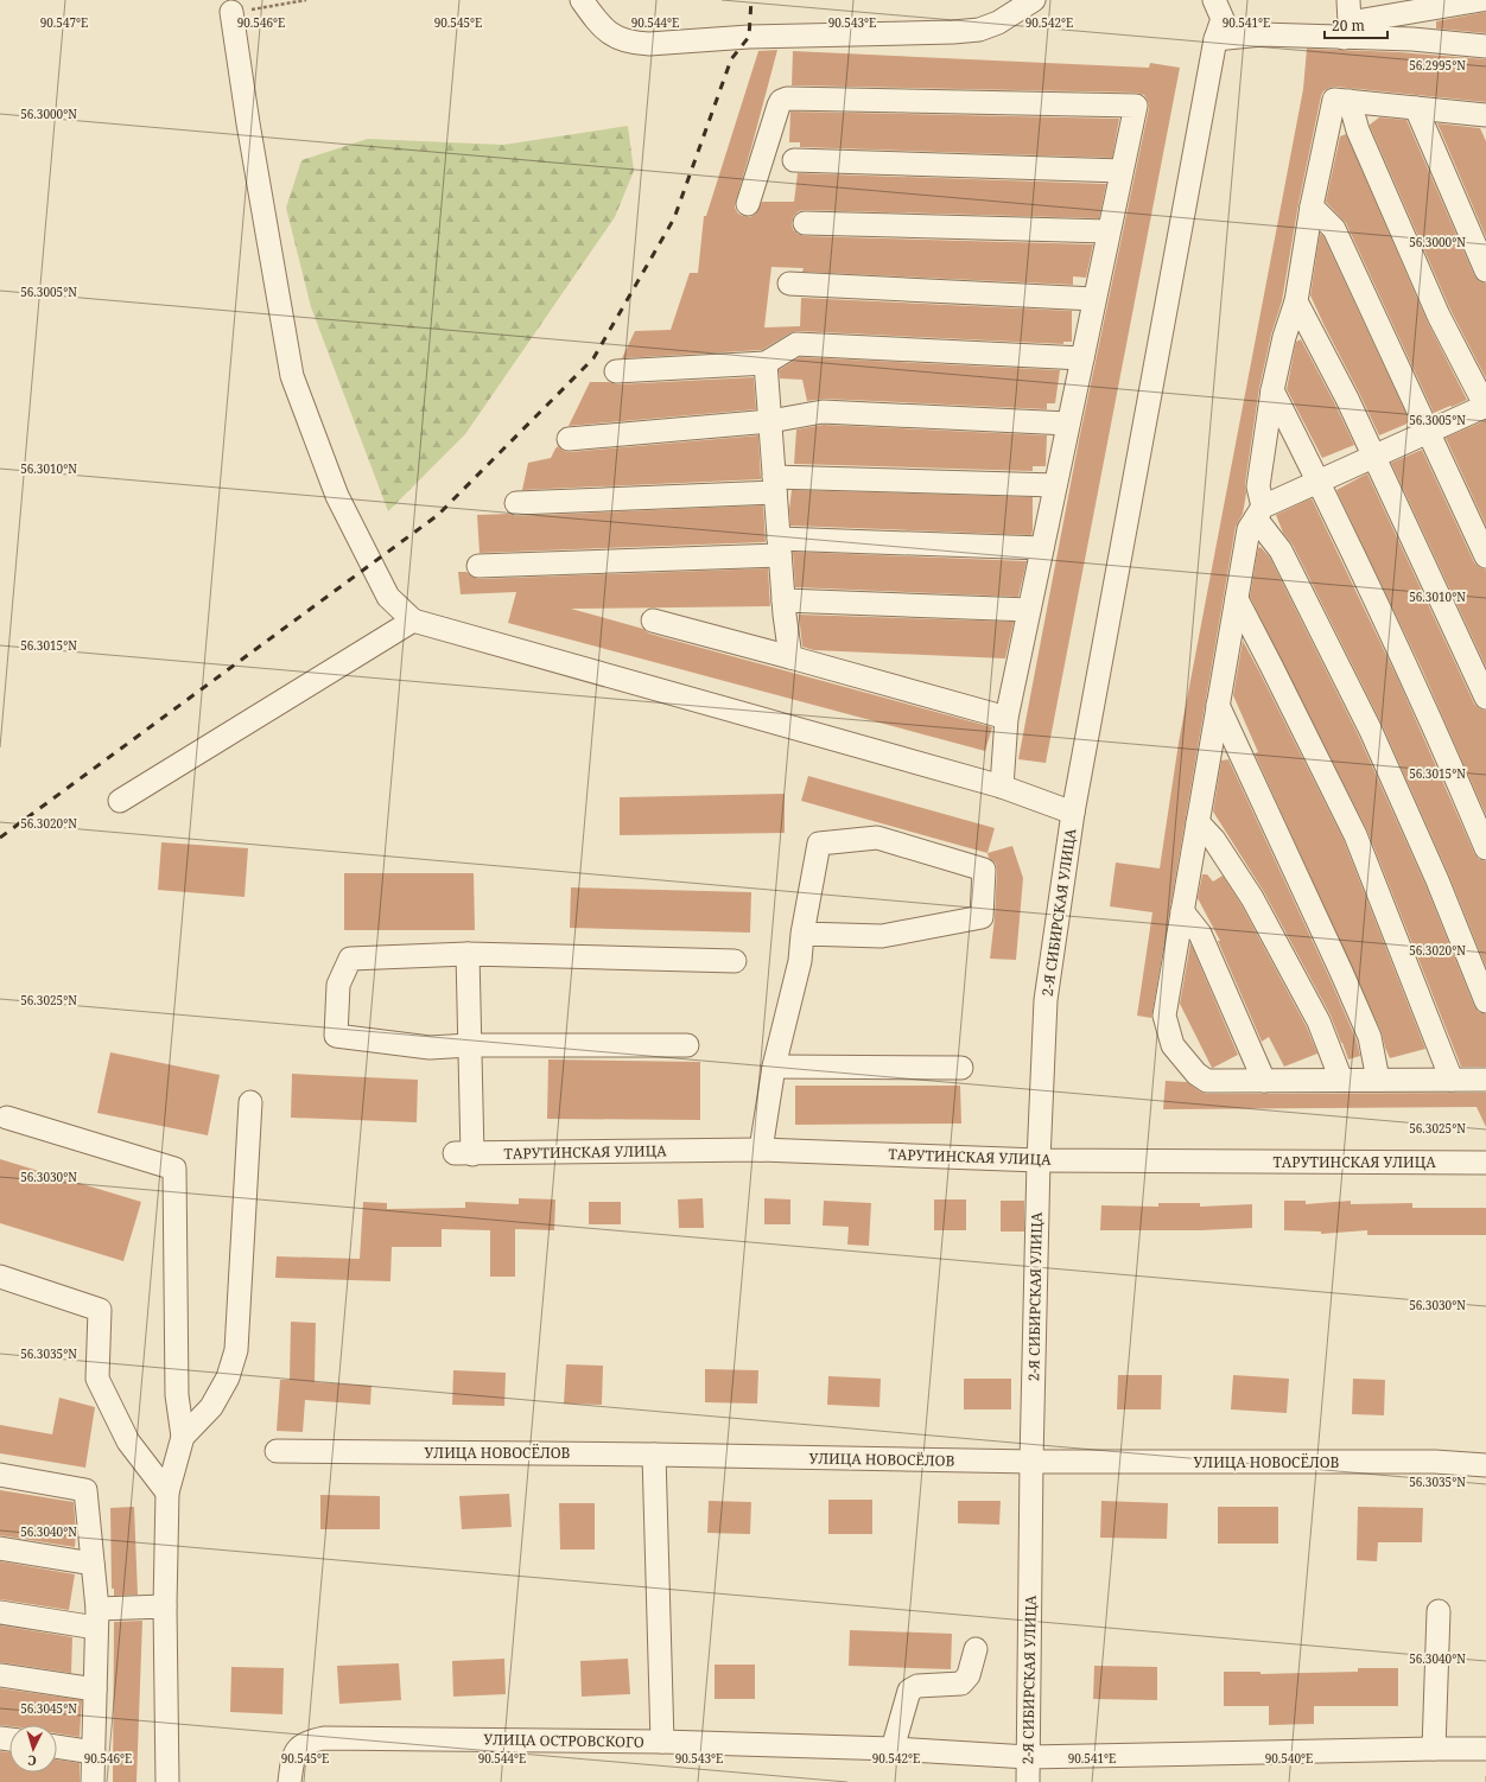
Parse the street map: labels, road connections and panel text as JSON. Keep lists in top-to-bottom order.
{
  "streets": {
    "street": [
      "2-Я СИБИРСКАЯ УЛИЦА",
      "ТАРУТИНСКАЯ УЛИЦА",
      "УЛИЦА НОВОСЁЛОВ",
      "УЛИЦА ОСТРОВСКОГО"
    ]
  },
  "crossings": [
    ["2-Я СИБИРСКАЯ УЛИЦА", "ТАРУТИНСКАЯ УЛИЦА"],
    ["2-Я СИБИРСКАЯ УЛИЦА", "УЛИЦА НОВОСЁЛОВ"],
    ["2-Я СИБИРСКАЯ УЛИЦА", "УЛИЦА ОСТРОВСКОГО"]
  ],
  "scale_bar": "20 m",
  "north": "bottom",
  "coordinates": [
    "90.547°E",
    "90.546°E",
    "90.545°E",
    "90.544°E",
    "90.543°E",
    "90.542°E",
    "90.541°E",
    "56.2995°N",
    "56.3000°N",
    "56.3005°N",
    "56.3010°N",
    "56.3015°N",
    "56.3020°N",
    "56.3025°N",
    "56.3030°N",
    "56.3035°N",
    "56.3040°N",
    "56.3045°N",
    "90.540°E"
  ]
}
